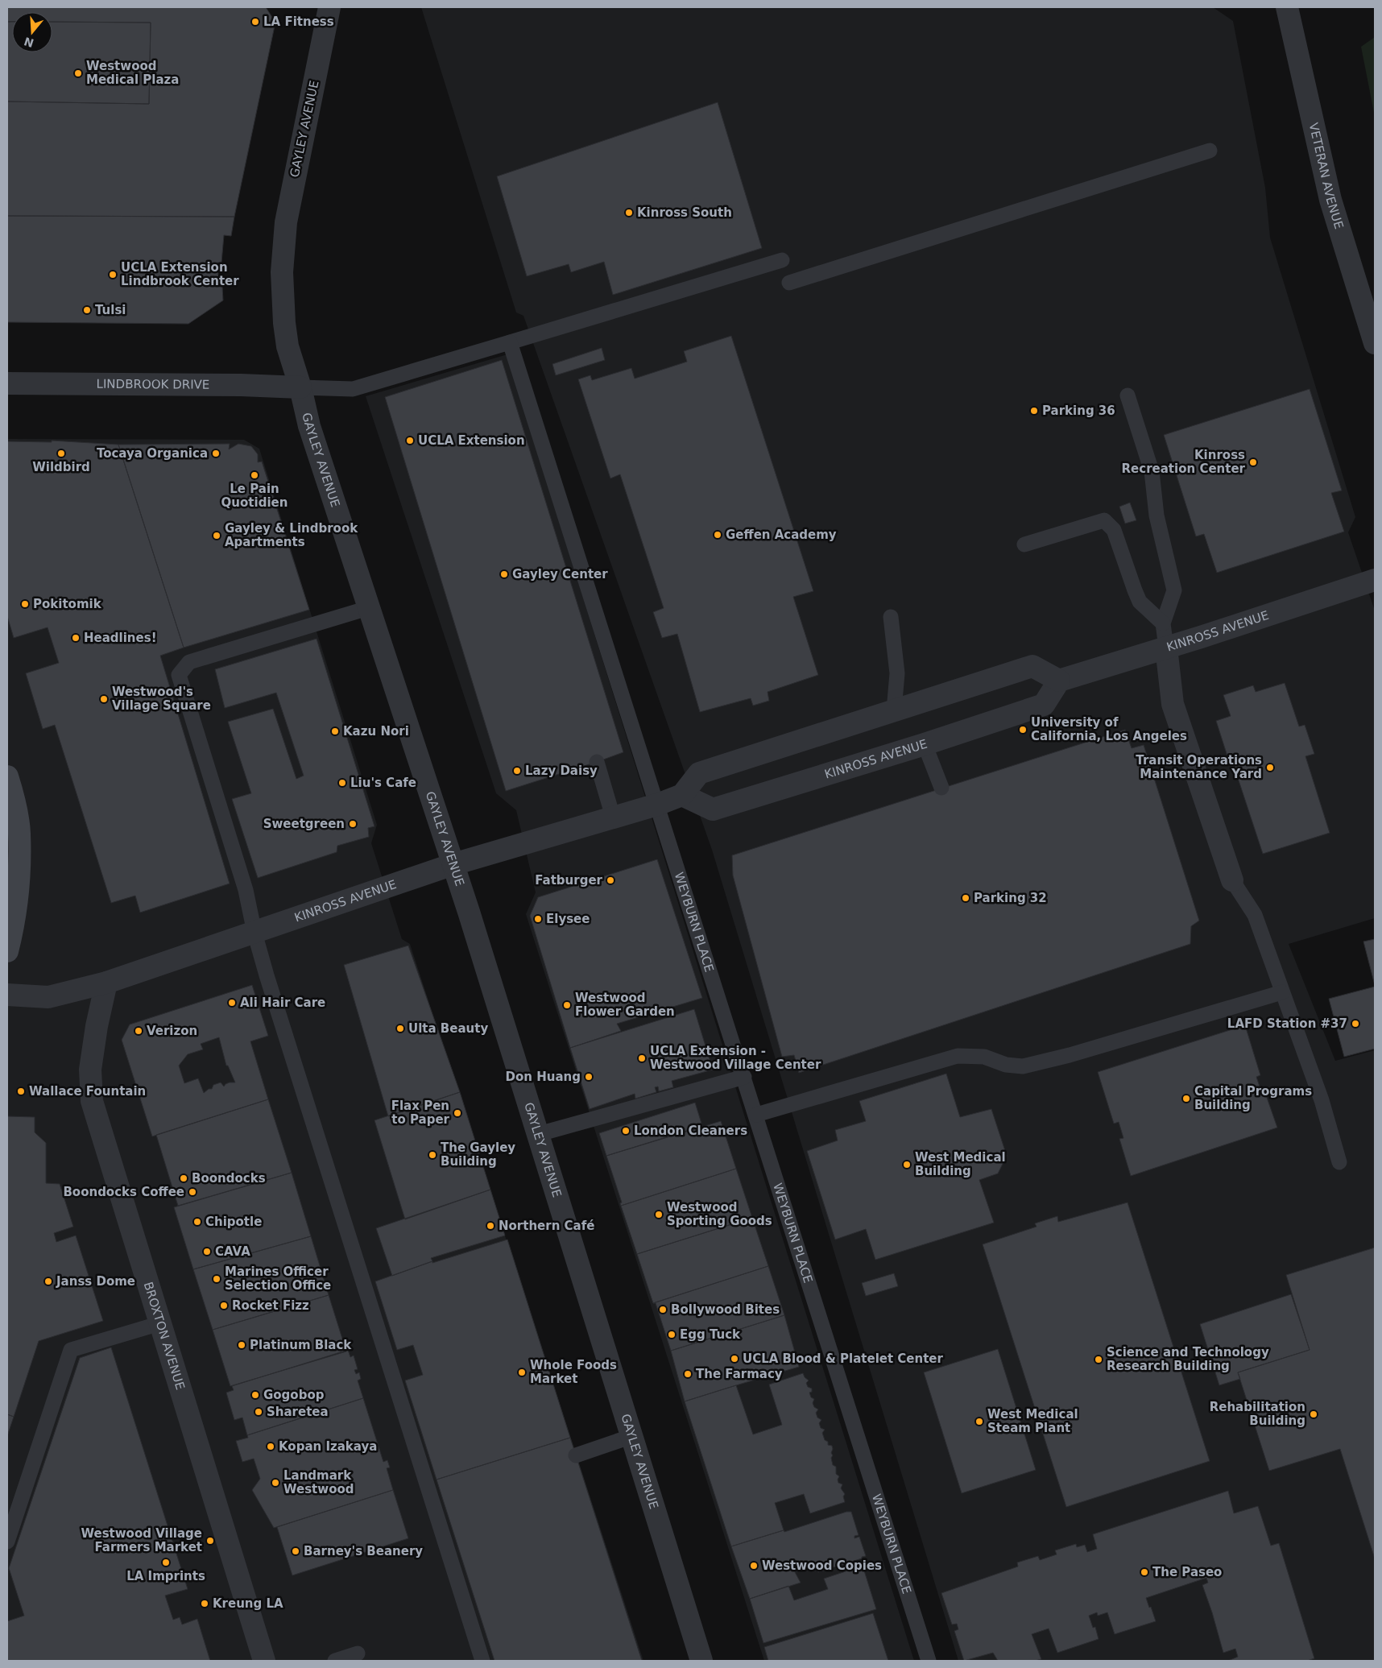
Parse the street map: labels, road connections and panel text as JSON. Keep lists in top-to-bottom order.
{
  "streets": {
    "street": [
      "GAYLEY AVENUE",
      "VETERAN AVENUE",
      "LINDBROOK DRIVE",
      "KINROSS AVENUE",
      "BROXTON AVENUE"
    ],
    "lane": ["WEYBURN PLACE"]
  },
  "crossings": [
    ["GAYLEY AVENUE", "LINDBROOK DRIVE"],
    ["GAYLEY AVENUE", "KINROSS AVENUE"],
    ["KINROSS AVENUE", "WEYBURN PLACE"],
    ["KINROSS AVENUE", "BROXTON AVENUE"]
  ],
  "places": [
    "LA Fitness",
    "Westwood Medical Plaza",
    "Kinross South",
    "UCLA Extension Lindbrook Center",
    "Tulsi",
    "Parking 36",
    "UCLA Extension",
    "Wildbird",
    "Tocaya Organica",
    "Kinross Recreation Center",
    "Le Pain Quotidien",
    "Geffen Academy",
    "Gayley & Lindbrook Apartments",
    "Gayley Center",
    "Pokitomik",
    "Headlines!",
    "Westwood's Village Square",
    "University of California, Los Angeles",
    "Kazu Nori",
    "Transit Operations Maintenance Yard",
    "Lazy Daisy",
    "Liu's Cafe",
    "Sweetgreen",
    "Fatburger",
    "Parking 32",
    "Elysee",
    "Ali Hair Care",
    "Westwood Flower Garden",
    "LAFD Station #37",
    "Ulta Beauty",
    "Verizon",
    "UCLA Extension - Westwood Village Center",
    "Don Huang",
    "Wallace Fountain",
    "Capital Programs Building",
    "Flax Pen to Paper",
    "London Cleaners",
    "The Gayley Building",
    "West Medical Building",
    "Boondocks",
    "Boondocks Coffee",
    "Westwood Sporting Goods",
    "Chipotle",
    "Northern Café",
    "CAVA",
    "Marines Officer Selection Office",
    "Janss Dome",
    "Rocket Fizz",
    "Bollywood Bites",
    "Egg Tuck",
    "Platinum Black",
    "UCLA Blood & Platelet Center",
    "Science and Technology Research Building",
    "Whole Foods Market",
    "The Farmacy",
    "Gogobop",
    "Sharetea",
    "Rehabilitation Building",
    "West Medical Steam Plant",
    "Kopan Izakaya",
    "Landmark Westwood",
    "Westwood Village Farmers Market",
    "Barney's Beanery",
    "LA Imprints",
    "Westwood Copies",
    "The Paseo",
    "Kreung LA"
  ],
  "north": "bottom"
}
